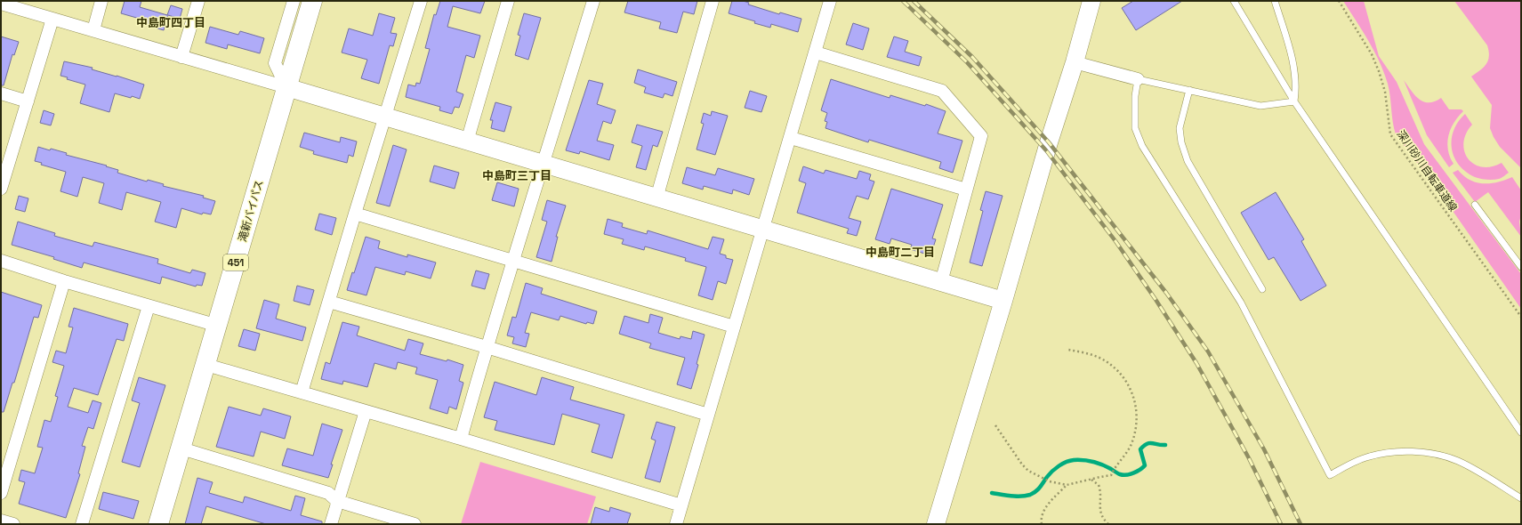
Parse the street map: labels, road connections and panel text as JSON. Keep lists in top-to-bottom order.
{
  "streets": {
    "highway": ["滝新バイパス", "451"],
    "path": ["深川砂川自転車道線"]
  },
  "districts": ["中島町四丁目", "中島町三丁目", "中島町二丁目"]
}
